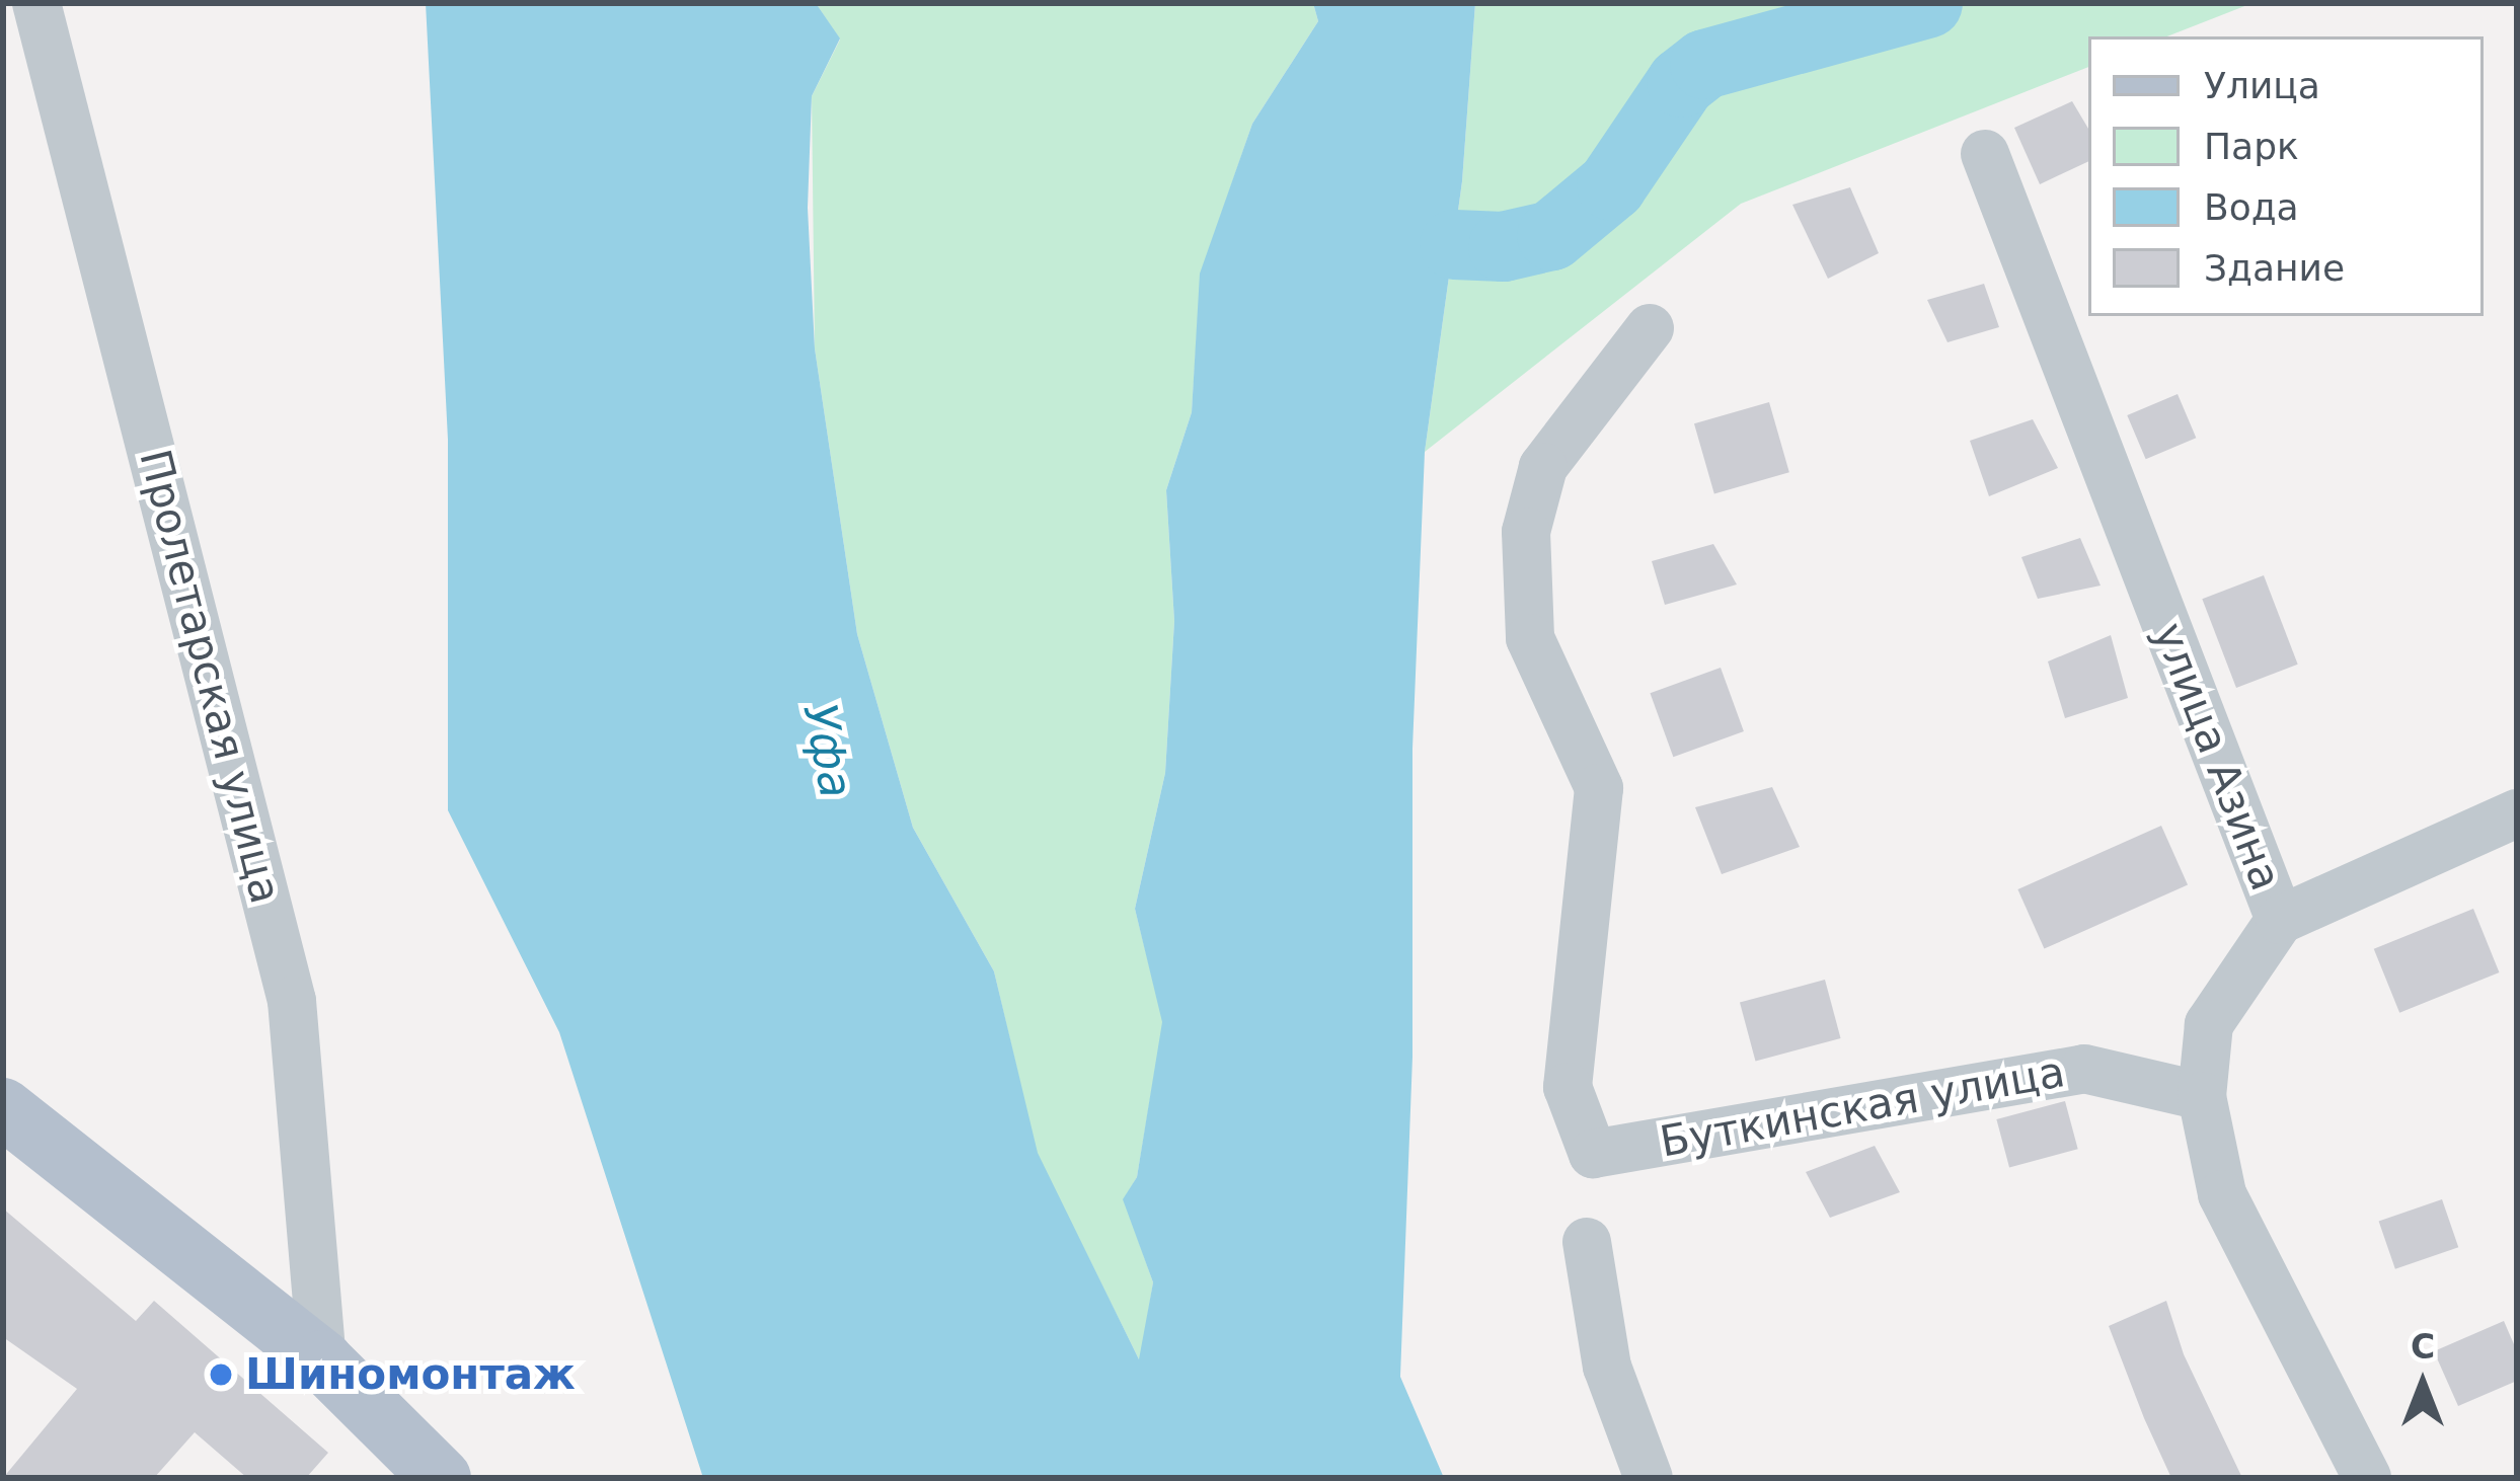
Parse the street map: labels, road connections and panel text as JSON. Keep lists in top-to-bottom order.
{
  "streets": {
    "street": ["Пролетарская улица", "улица Азина", "Буткинская улица"]
  },
  "crossings": [
    ["улица Азина", "Буткинская улица"]
  ],
  "water": ["Уфа"],
  "places": ["Шиномонтаж"],
  "legend": [
    "Улица",
    "Парк",
    "Вода",
    "Здание"
  ],
  "north": "top"
}
